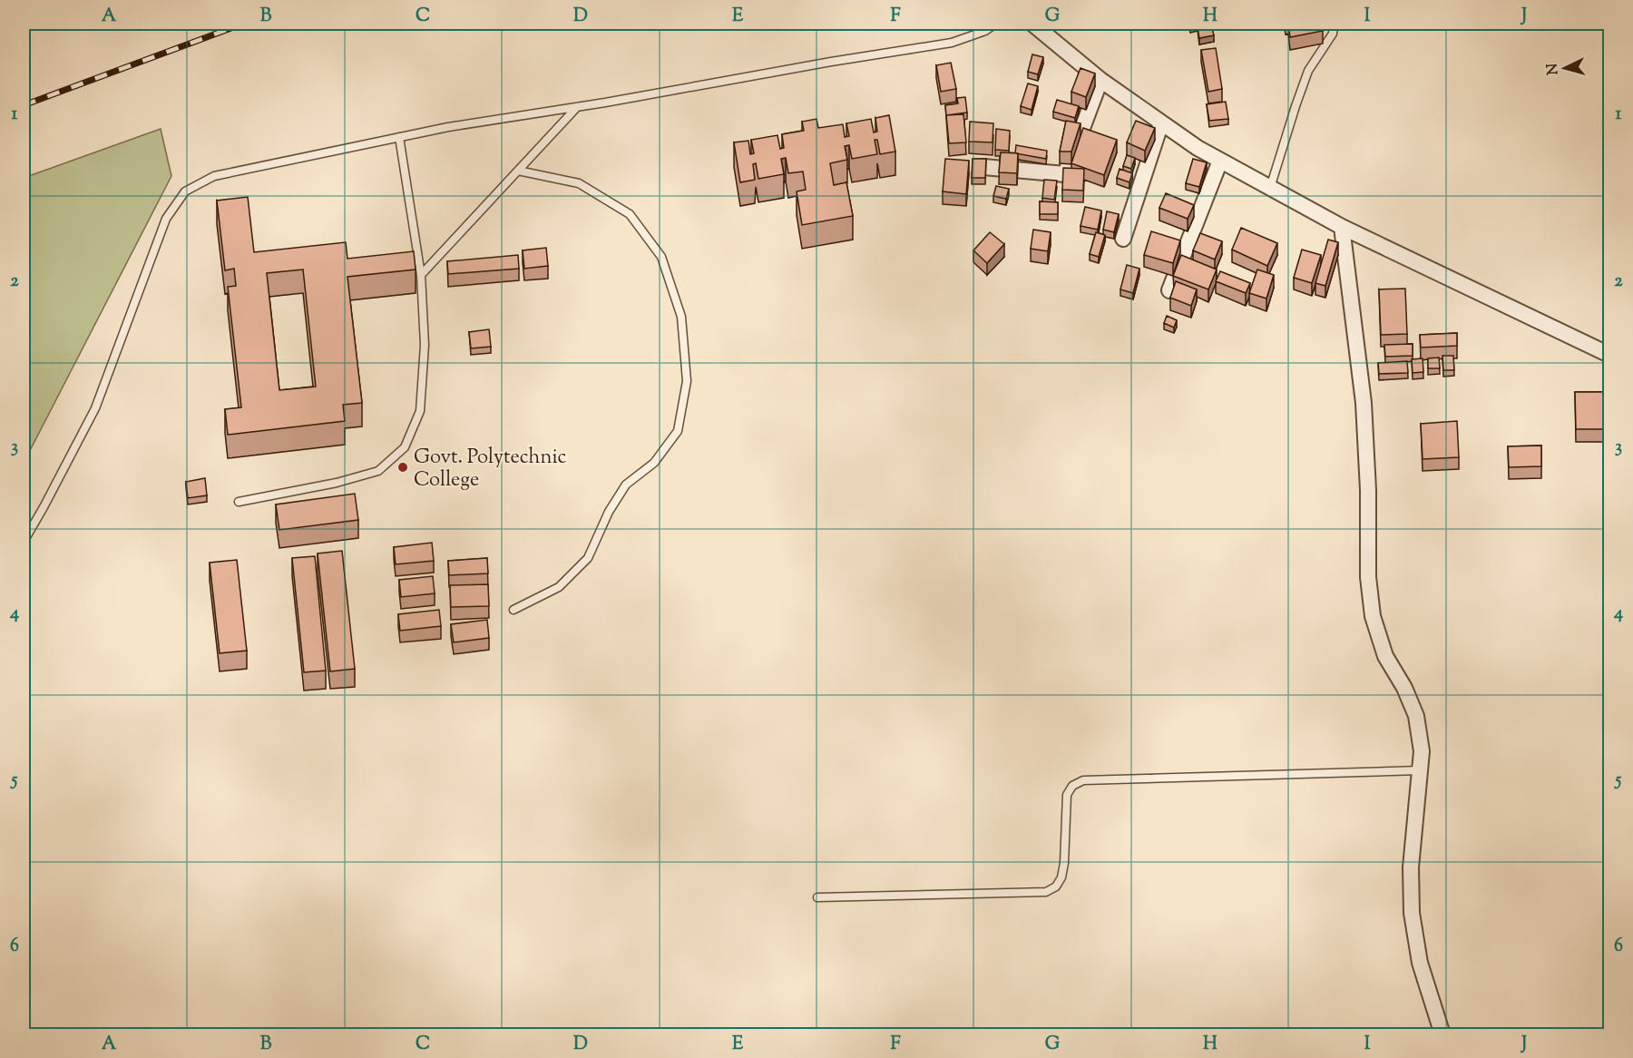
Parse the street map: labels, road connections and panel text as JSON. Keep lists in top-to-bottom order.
{
  "places": ["Govt. Polytechnic College"],
  "north": "left",
  "grid": {
    "columns": [
      "A",
      "B",
      "C",
      "D",
      "E",
      "F",
      "G",
      "H",
      "I",
      "J"
    ],
    "rows": [
      "1",
      "2",
      "3",
      "4",
      "5",
      "6"
    ]
  }
}
